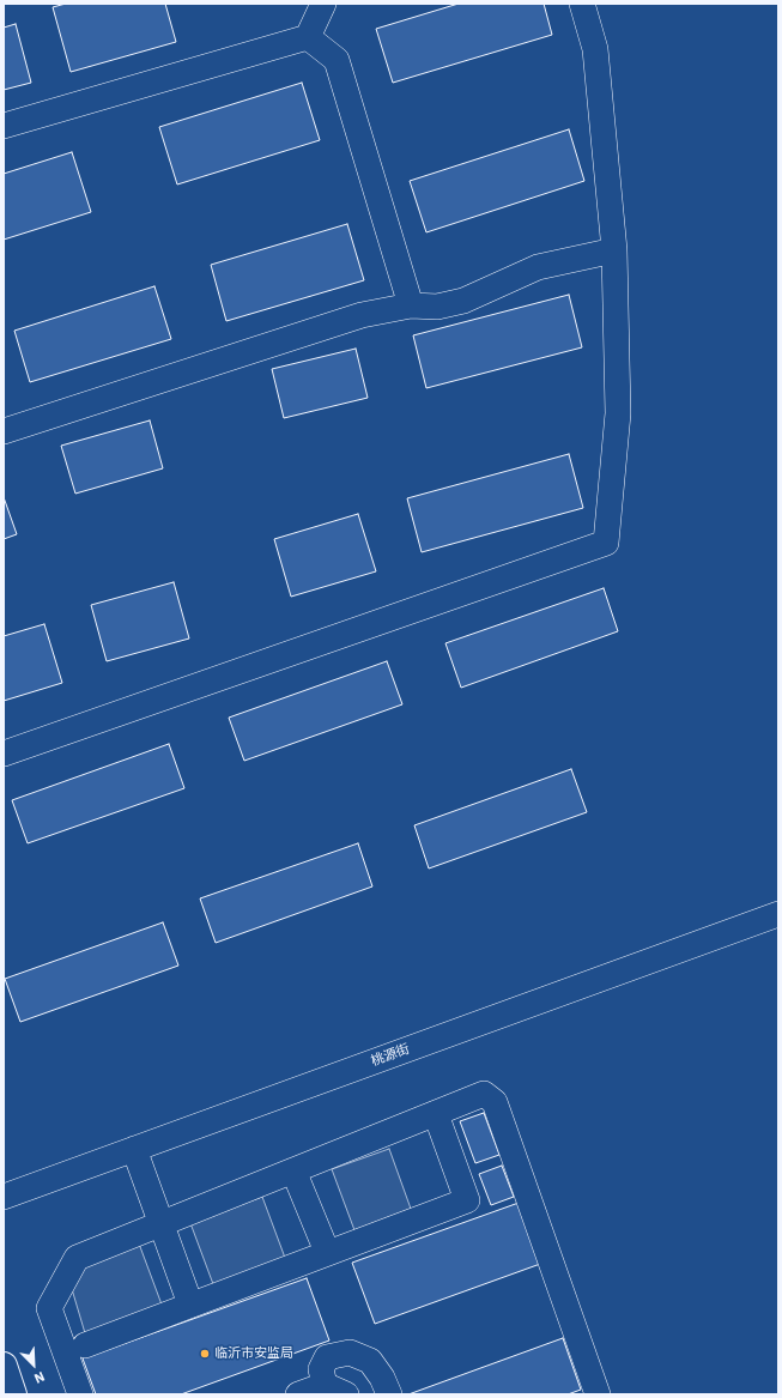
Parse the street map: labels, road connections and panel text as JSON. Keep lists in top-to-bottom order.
{
  "streets": {
    "street": ["桃源街"]
  },
  "places": ["临沂市安监局"],
  "north": "bottom right"
}
